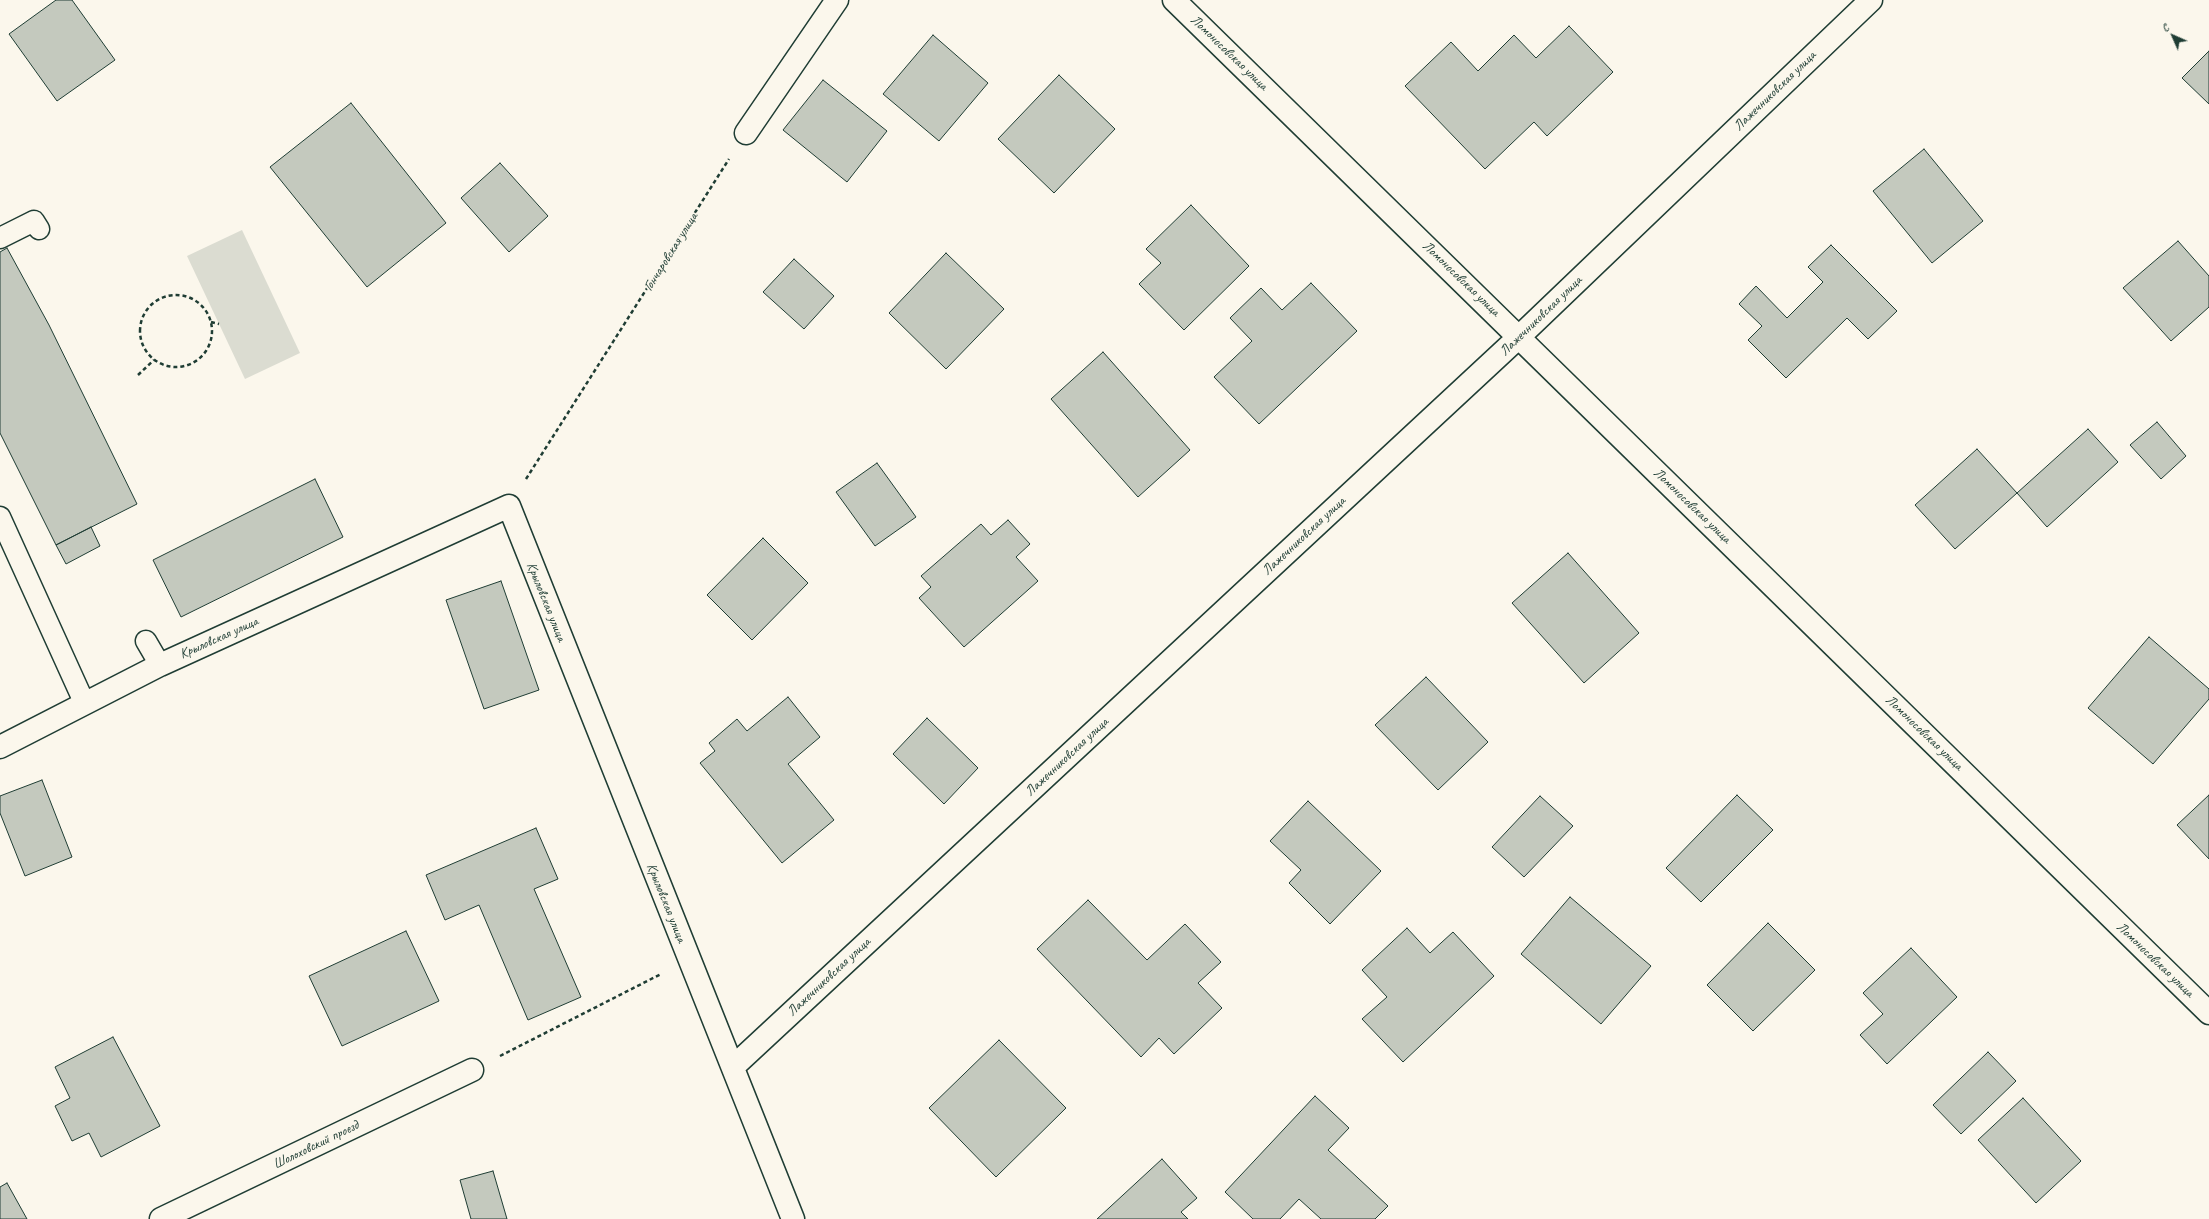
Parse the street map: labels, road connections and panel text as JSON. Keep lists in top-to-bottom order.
{
  "streets": {
    "street": [
      "Ломоносовская улица",
      "Лажечниковская улица",
      "Крыловская улица",
      "Шолоховский проезд"
    ],
    "path": ["Гончаровская улица"]
  },
  "crossings": [
    ["Ломоносовская улица", "Лажечниковская улица"],
    ["Лажечниковская улица", "Крыловская улица"],
    ["Гончаровская улица", "Крыловская улица"]
  ],
  "north": "top left"
}
